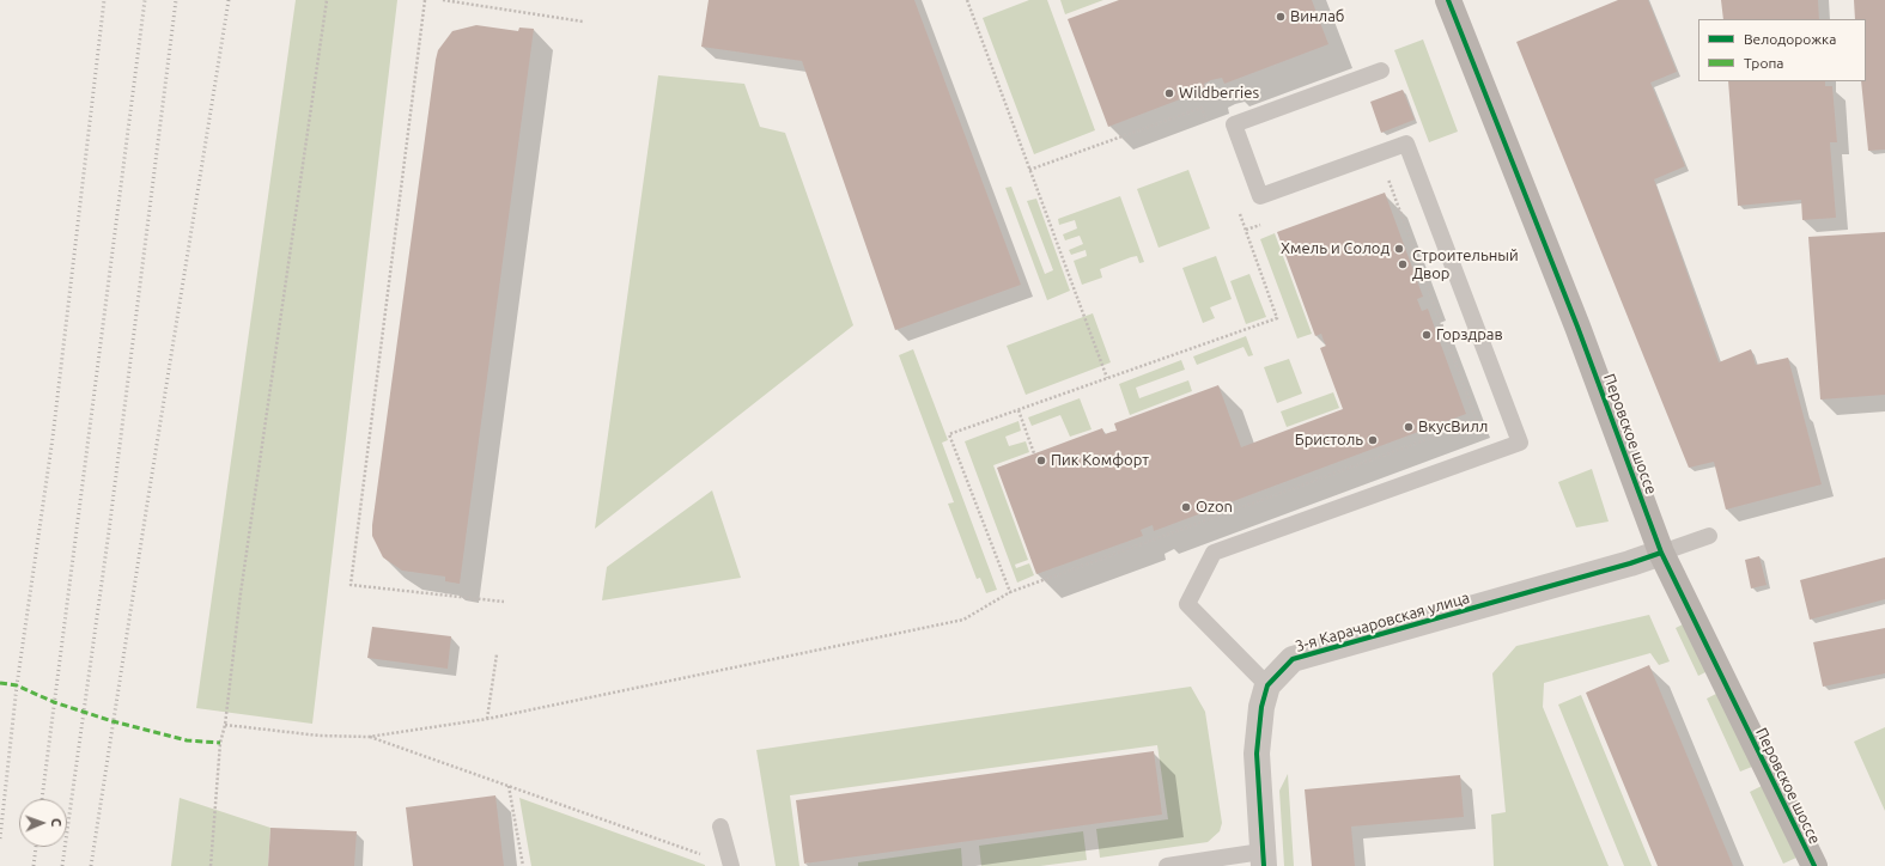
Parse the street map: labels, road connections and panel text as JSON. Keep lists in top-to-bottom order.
{
  "streets": {
    "street": ["Перовское шоссе", "3-я Карачаровская улица"]
  },
  "crossings": [
    ["Перовское шоссе", "3-я Карачаровская улица"]
  ],
  "places": [
    "Винлаб",
    "Wildberries",
    "Хмель и Солод",
    "Строительный Двор",
    "Горздрав",
    "ВкусВилл",
    "Бристоль",
    "Пик Комфорт",
    "Ozon"
  ],
  "legend": ["Велодорожка", "Тропа"],
  "north": "right"
}
